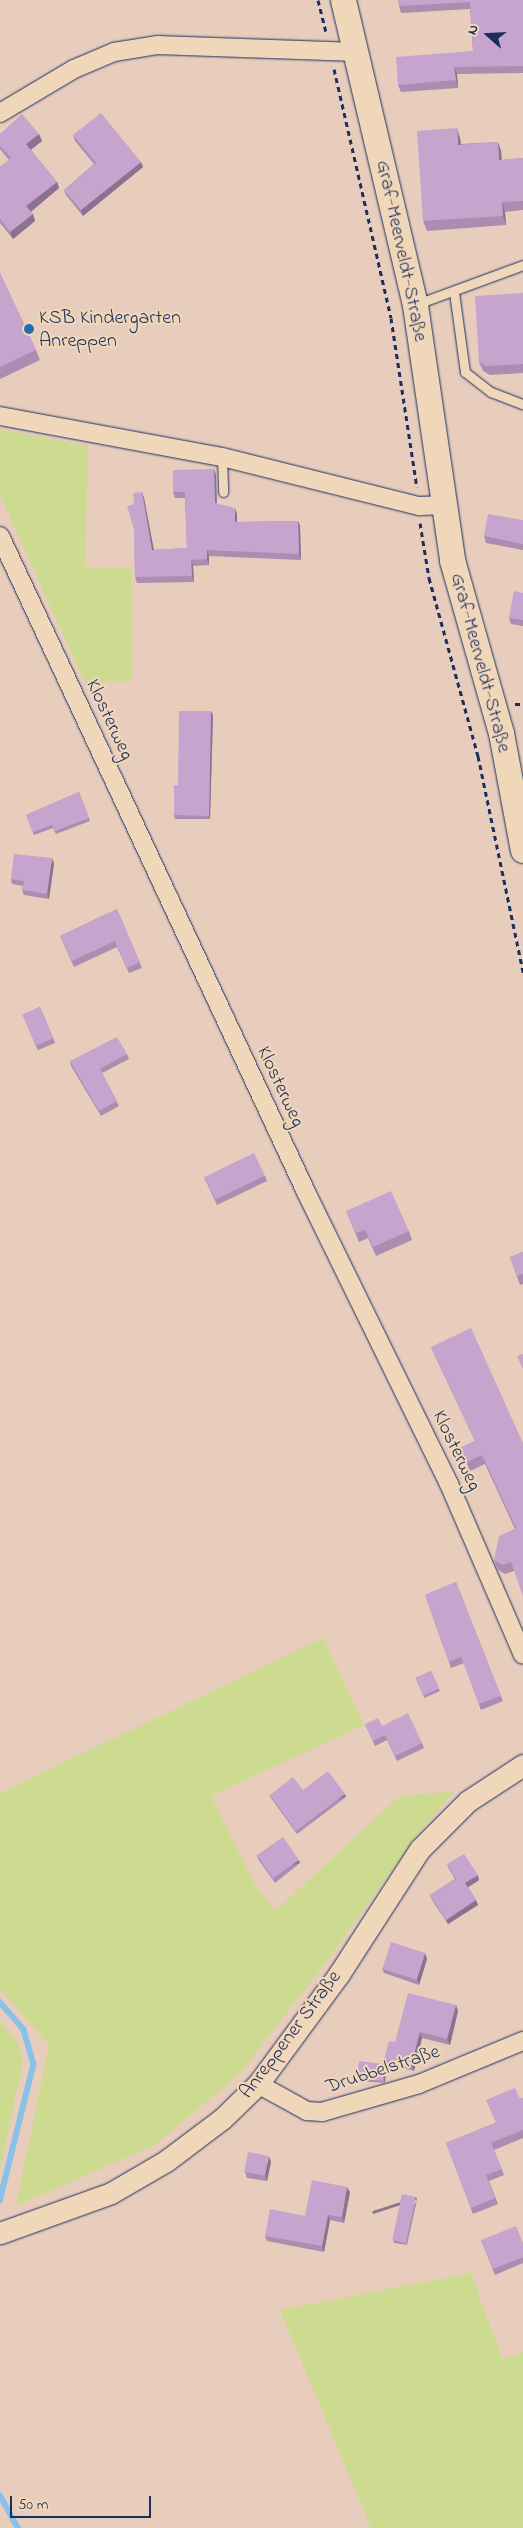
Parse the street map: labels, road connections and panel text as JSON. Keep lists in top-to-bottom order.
{
  "streets": {
    "main road": ["Graf-Meerveldt-Straße"],
    "street": ["Klosterweg", "Anreppener Straße", "Drubbelstraße"]
  },
  "crossings": [
    ["Anreppener Straße", "Drubbelstraße"]
  ],
  "places": ["KSB Kindergarten Anreppen"],
  "scale_bar": "50 m",
  "north": "left"
}
